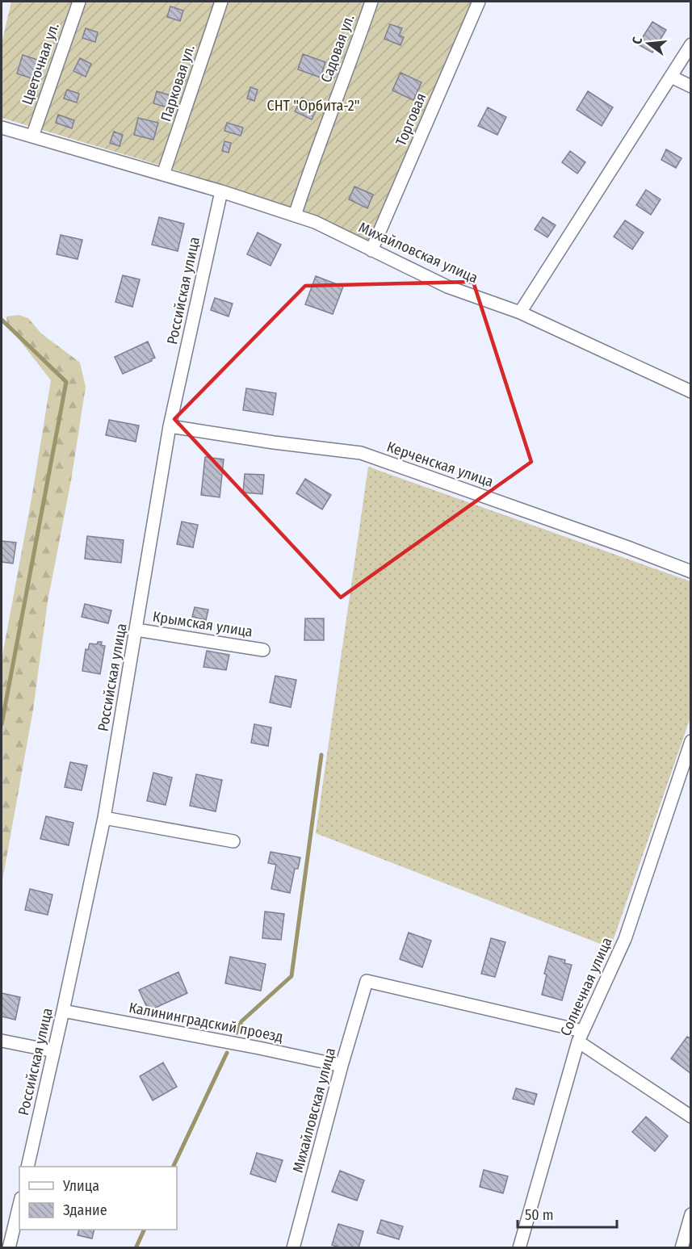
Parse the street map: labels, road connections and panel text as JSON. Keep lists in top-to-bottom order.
{
  "streets": {
    "street": [
      "Садовая ул.",
      "Цветочная ул.",
      "Парковая ул.",
      "Торговая",
      "Михайловская улица",
      "Российская улица",
      "Керченская улица",
      "Крымская улица",
      "Солнечная улица",
      "Калининградский проезд"
    ]
  },
  "crossings": [
    ["Садовая ул.", "Михайловская улица"],
    ["Цветочная ул.", "Михайловская улица"],
    ["Парковая ул.", "Михайловская улица"],
    ["Торговая", "Михайловская улица"],
    ["Михайловская улица", "Российская улица"],
    ["Михайловская улица", "Солнечная улица"],
    ["Михайловская улица", "Калининградский проезд"],
    ["Российская улица", "Керченская улица"],
    ["Российская улица", "Крымская улица"],
    ["Российская улица", "Калининградский проезд"]
  ],
  "parks": ["СНТ \"Орбита-2\""],
  "legend": ["Улица", "Здание"],
  "scale_bar": "50 m",
  "north": "left"
}
